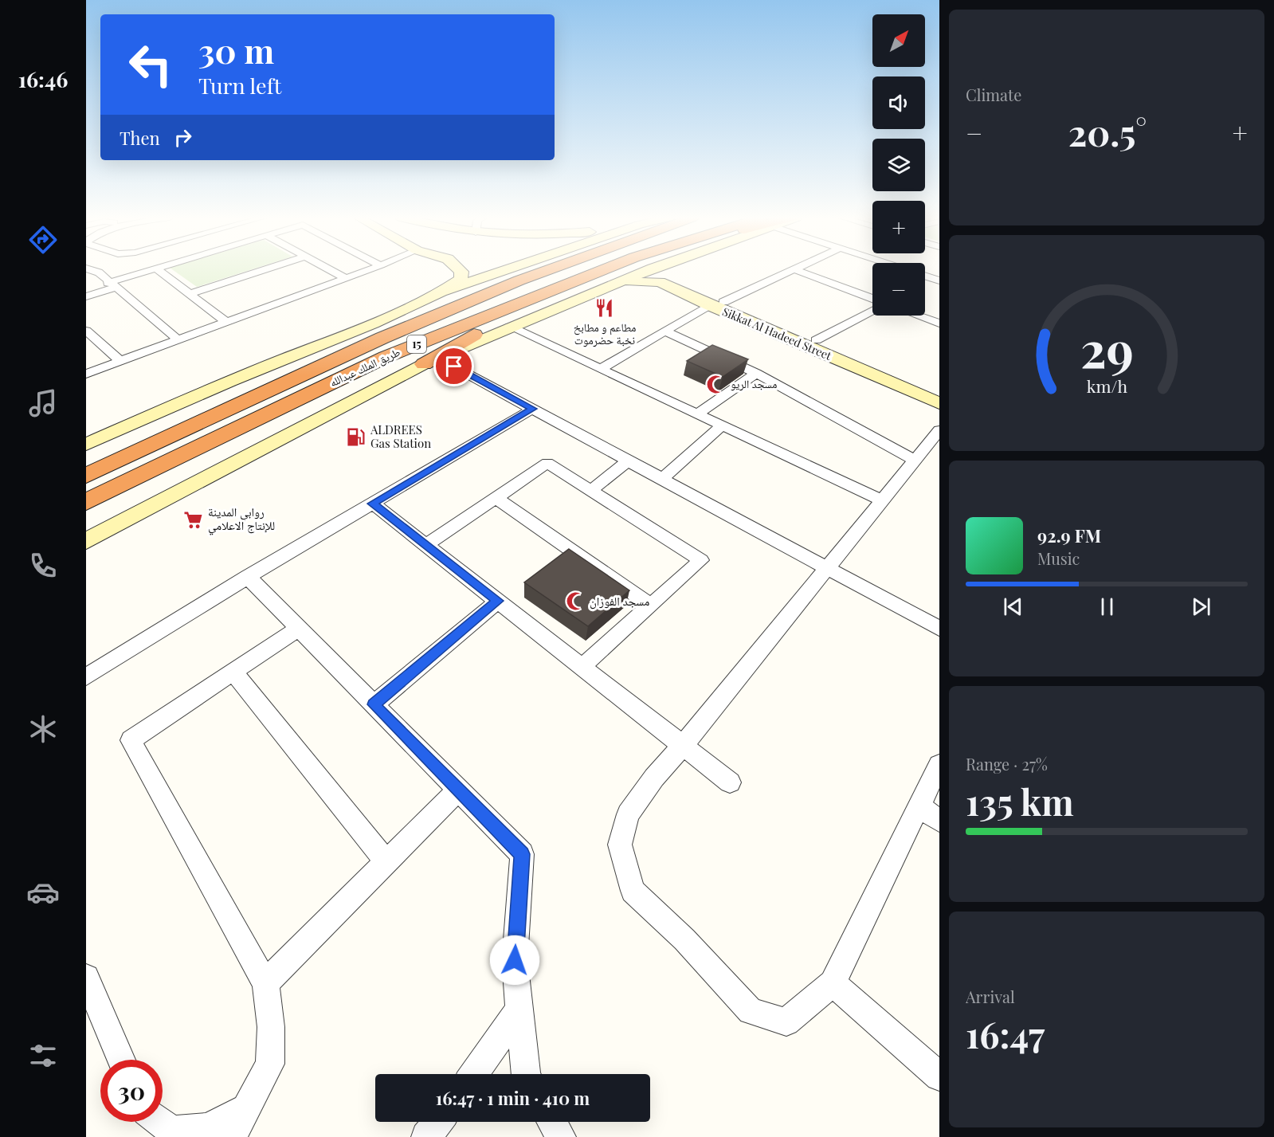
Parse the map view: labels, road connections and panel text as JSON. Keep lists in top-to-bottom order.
{
  "streets": {
    "highway": ["15", "طريق الملك عبدالله"],
    "main road": ["Sikkat Al Hadeed Street"]
  },
  "places": {
    "restaurant": ["مطاعم و مطابخ نخبة حضرموت"],
    "mosque": ["مسجد الريو", "مسجد الفوزان"],
    "fuel station": ["ALDREES Gas Station"],
    "supermarket": ["روابي المدينة للإنتاج الاعلامي"]
  },
  "north": "top right",
  "page": {
    "tabs": "16:46",
    "tile": [
      "Climate",
      ["Range · 27%", "135 km"],
      ["Arrival", "16:47"]
    ],
    "map_buttons": ["+", "−"],
    "turn": ["30 m", "Turn left"],
    "heat": ["−", "20.5°", "+"],
    "then": "Then",
    "song": ["92.9 FM", "Music"],
    "limit": "30",
    "trip": "16:47 · 1 min · 410 m",
    "gauge": ["29", "km/h"]
  }
}
